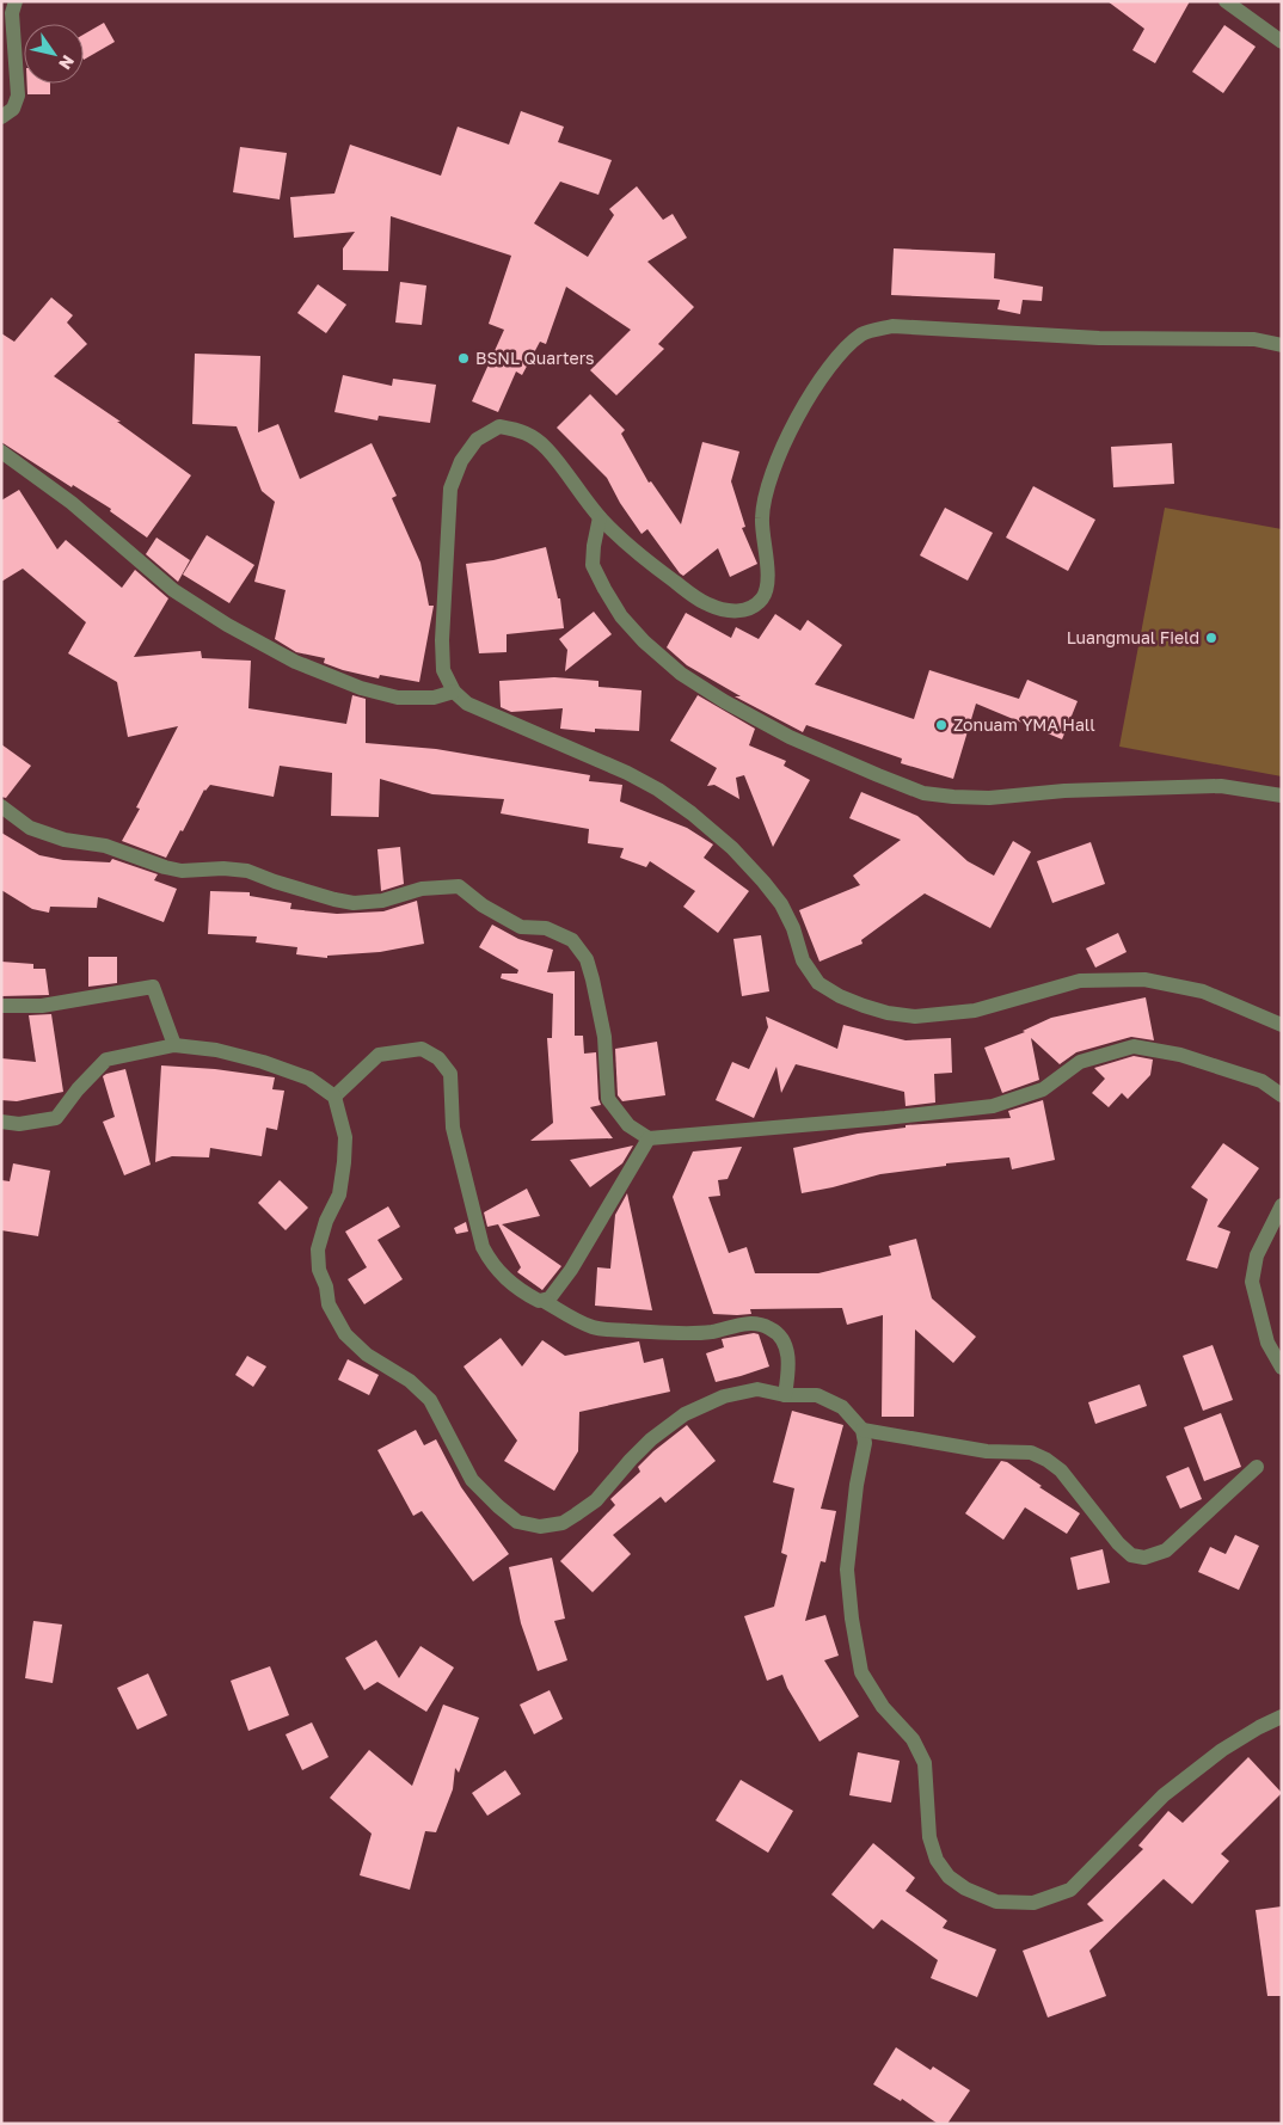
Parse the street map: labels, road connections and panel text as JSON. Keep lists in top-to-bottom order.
{
  "places": ["BSNL Quarters", "Luangmual Field", "Zonuam YMA Hall"],
  "north": "bottom right"
}
